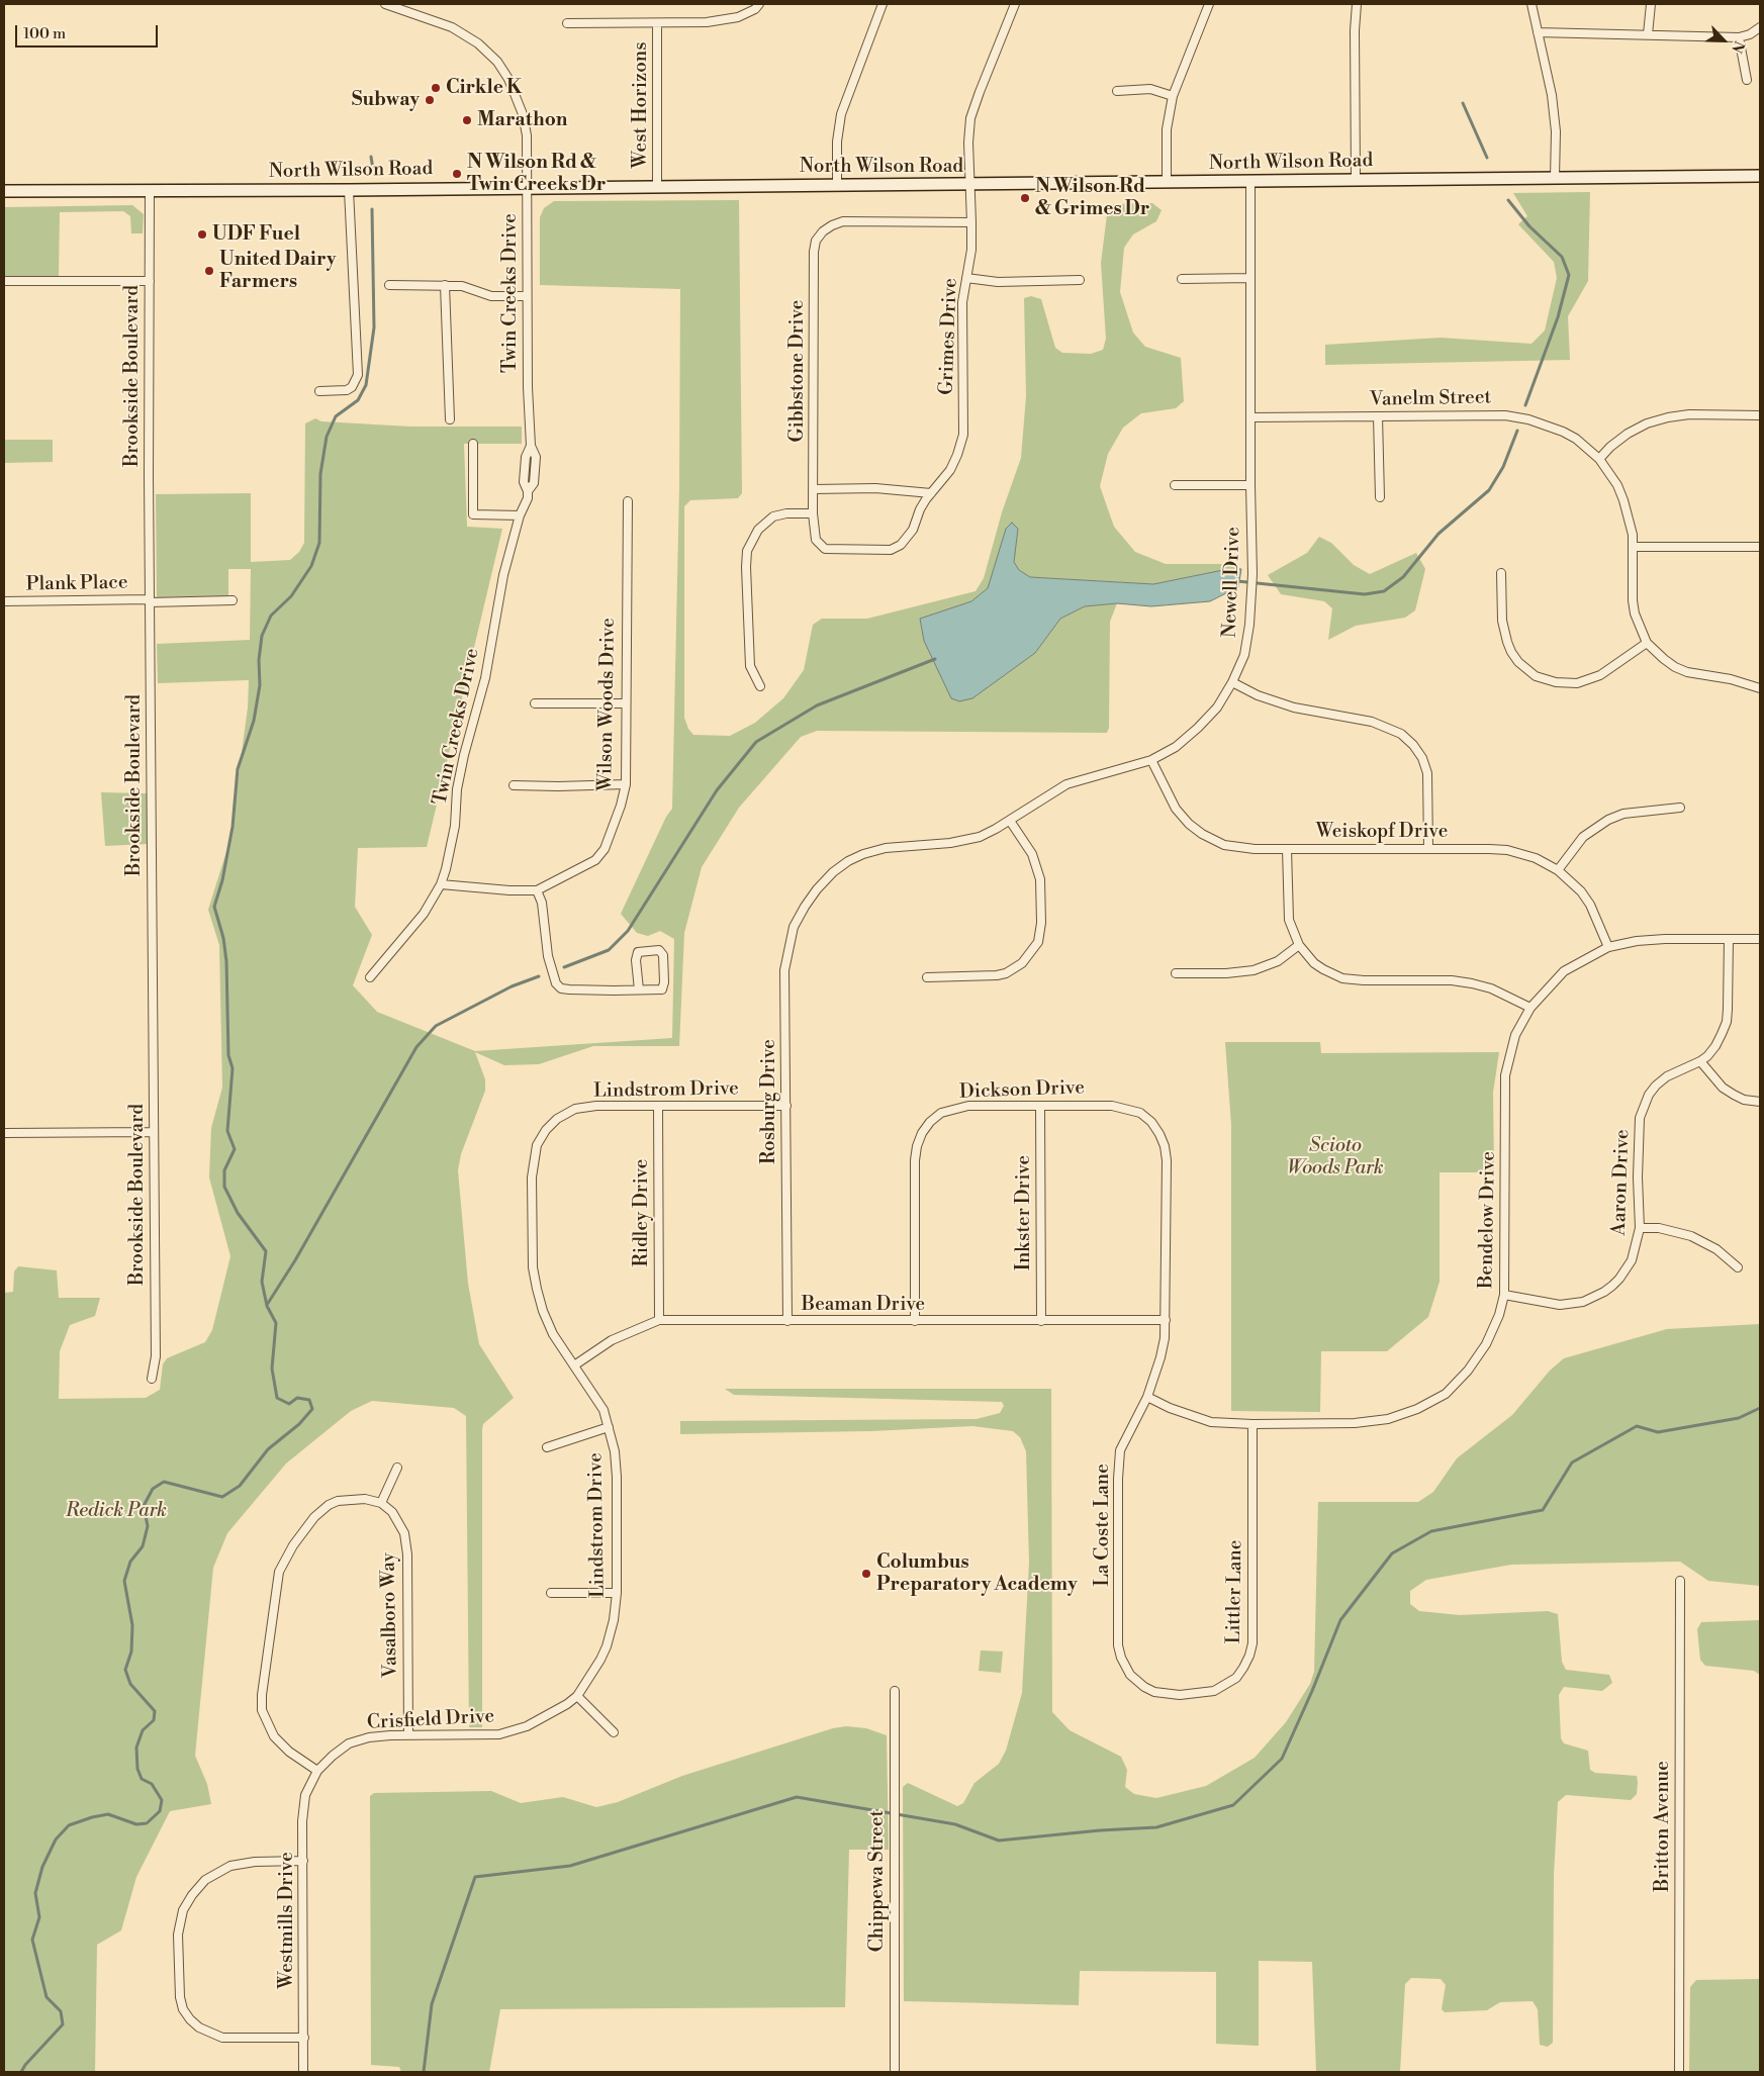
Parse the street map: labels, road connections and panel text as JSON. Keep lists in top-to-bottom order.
{
  "streets": {
    "main road": ["North Wilson Road"],
    "street": [
      "West Horizons",
      "Twin Creeks Drive",
      "Grimes Drive",
      "Gibbstone Drive",
      "Brookside Boulevard",
      "Vanelm Street",
      "Newell Drive",
      "Plank Place",
      "Wilson Woods Drive",
      "Weiskopf Drive",
      "Lindstrom Drive",
      "Dickson Drive",
      "Rosburg Drive",
      "Aaron Drive",
      "Ridley Drive",
      "Inkster Drive",
      "Bendelow Drive",
      "Beaman Drive",
      "La Coste Lane",
      "Littler Lane",
      "Vasalboro Way",
      "Crisfield Drive",
      "Britton Avenue",
      "Chippewa Street",
      "Westmills Drive"
    ]
  },
  "crossings": [
    ["West Horizons", "North Wilson Road"],
    ["North Wilson Road", "Twin Creeks Drive"],
    ["North Wilson Road", "Grimes Drive"],
    ["North Wilson Road", "Brookside Boulevard"],
    ["North Wilson Road", "Newell Drive"],
    ["Twin Creeks Drive", "Wilson Woods Drive"],
    ["Grimes Drive", "Gibbstone Drive"],
    ["Brookside Boulevard", "Plank Place"],
    ["Vanelm Street", "Newell Drive"],
    ["Newell Drive", "Weiskopf Drive"],
    ["Newell Drive", "Rosburg Drive"],
    ["Weiskopf Drive", "Bendelow Drive"],
    ["Lindstrom Drive", "Rosburg Drive"],
    ["Lindstrom Drive", "Ridley Drive"],
    ["Lindstrom Drive", "Beaman Drive"],
    ["Lindstrom Drive", "Crisfield Drive"],
    ["Dickson Drive", "Inkster Drive"],
    ["Dickson Drive", "Beaman Drive"],
    ["Dickson Drive", "La Coste Lane"],
    ["Rosburg Drive", "Beaman Drive"],
    ["Aaron Drive", "Bendelow Drive"],
    ["Ridley Drive", "Beaman Drive"],
    ["Inkster Drive", "Beaman Drive"],
    ["Bendelow Drive", "La Coste Lane"],
    ["Bendelow Drive", "Littler Lane"],
    ["Beaman Drive", "La Coste Lane"],
    ["La Coste Lane", "Littler Lane"],
    ["Vasalboro Way", "Crisfield Drive"],
    ["Crisfield Drive", "Westmills Drive"]
  ],
  "parks": ["Scioto Woods Park", "Redick Park"],
  "places": [
    "Cirkle K",
    "Subway",
    "Marathon",
    "N Wilson Rd & Twin Creeks Dr",
    "N Wilson Rd & Grimes Dr",
    "UDF Fuel",
    "United Dairy Farmers",
    "Columbus Preparatory Academy"
  ],
  "scale_bar": "100 m",
  "north": "bottom right"
}
